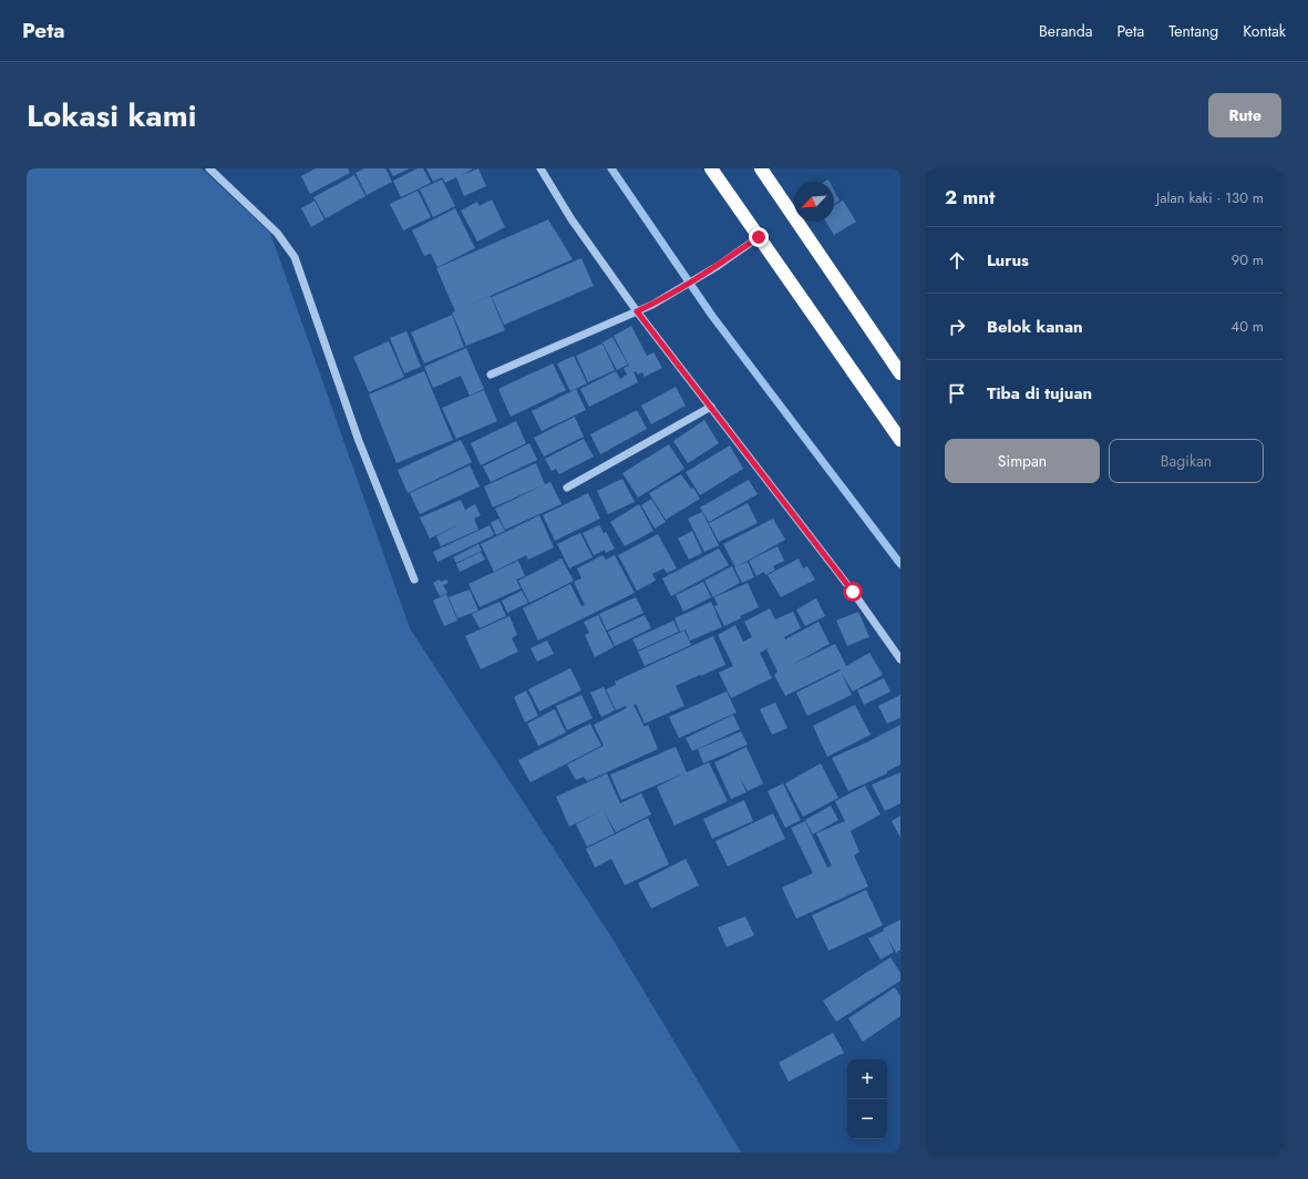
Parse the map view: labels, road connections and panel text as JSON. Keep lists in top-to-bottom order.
{
  "north": "bottom left",
  "page": {
    "header": "Peta",
    "nav": [
      "Beranda",
      "Peta",
      "Tentang",
      "Kontak"
    ],
    "title": "Lokasi kami",
    "buttons": [
      "Rute",
      ["Simpan", "Bagikan"]
    ],
    "heading": ["2 mnt", "Jalan kaki · 130 m"],
    "list": [
      ["Lurus", "90 m"],
      ["Belok kanan", "40 m"],
      "Tiba di tujuan"
    ],
    "map_buttons": ["+", "−"]
  }
}
